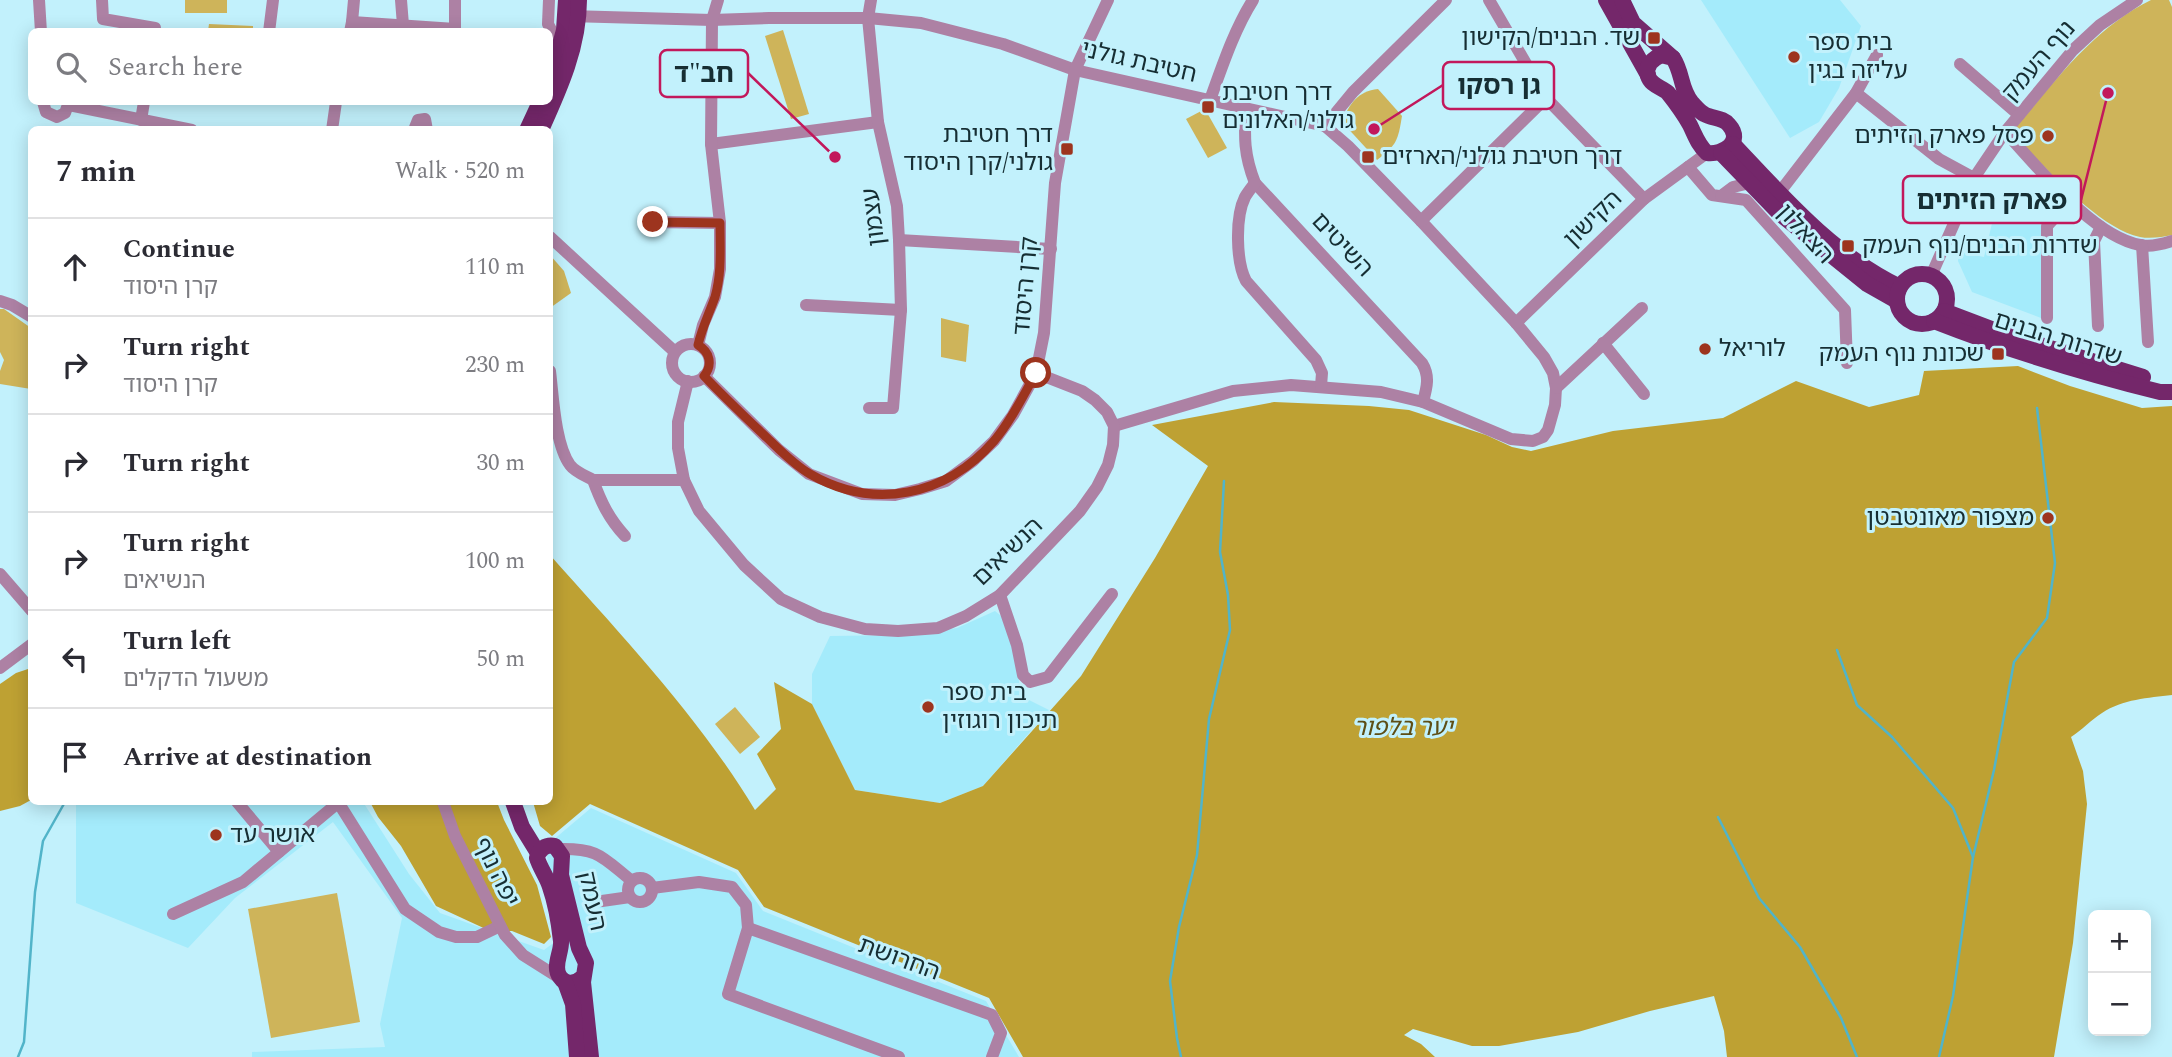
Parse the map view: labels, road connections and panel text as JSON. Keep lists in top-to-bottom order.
{
  "streets": {
    "main road": ["שדרות הבנים", "העמק"],
    "street": [
      "נוף העמק",
      "חטיבת גולני",
      "עצמון",
      "הקישון",
      "הצאלון",
      "השיטים",
      "קרן היסוד",
      "הנשיאים",
      "יפה נוף",
      "החרושת"
    ]
  },
  "crossings": [
    ["נוף העמק", "שדרות הבנים"],
    ["חטיבת גולני", "עצמון"],
    ["חטיבת גולני", "הקישון"],
    ["חטיבת גולני", "השיטים"],
    ["חטיבת גולני", "קרן היסוד"],
    ["הקישון", "הצאלון"],
    ["קרן היסוד", "הנשיאים"],
    ["יפה נוף", "העמק"]
  ],
  "parks": ["יער בלפור"],
  "places": {
    "transit": [
      "שד. הבנים/הקישון",
      "דרך חטיבת גולני/האלונים",
      "דרך חטיבת גולני/קרן היסוד",
      "דרך חטיבת גולני/הארזים",
      "שדרות הבנים/נוף העמק",
      "שכונת נוף העמק"
    ],
    "other": [
      "בית ספר עליזה בגין",
      "פארק הזיתים",
      "גן רסקו",
      "פסל פארק הזיתים",
      "חב\"ד",
      "לוריאל",
      "מצפור מאונטבטן",
      "בית ספר תיכון רוגוזין",
      "אושר עד"
    ]
  },
  "page": {
    "search": "Search here",
    "heading": ["7 min", "Walk · 520 m"],
    "list": [
      ["Continue", "קרן היסוד", "110 m"],
      ["Turn right", "קרן היסוד", "230 m"],
      ["Turn right", "30 m"],
      ["Turn right", "הנשיאים", "100 m"],
      ["Turn left", "משעול הדקלים", "50 m"],
      "Arrive at destination"
    ],
    "map_buttons": ["+", "−"]
  }
}
